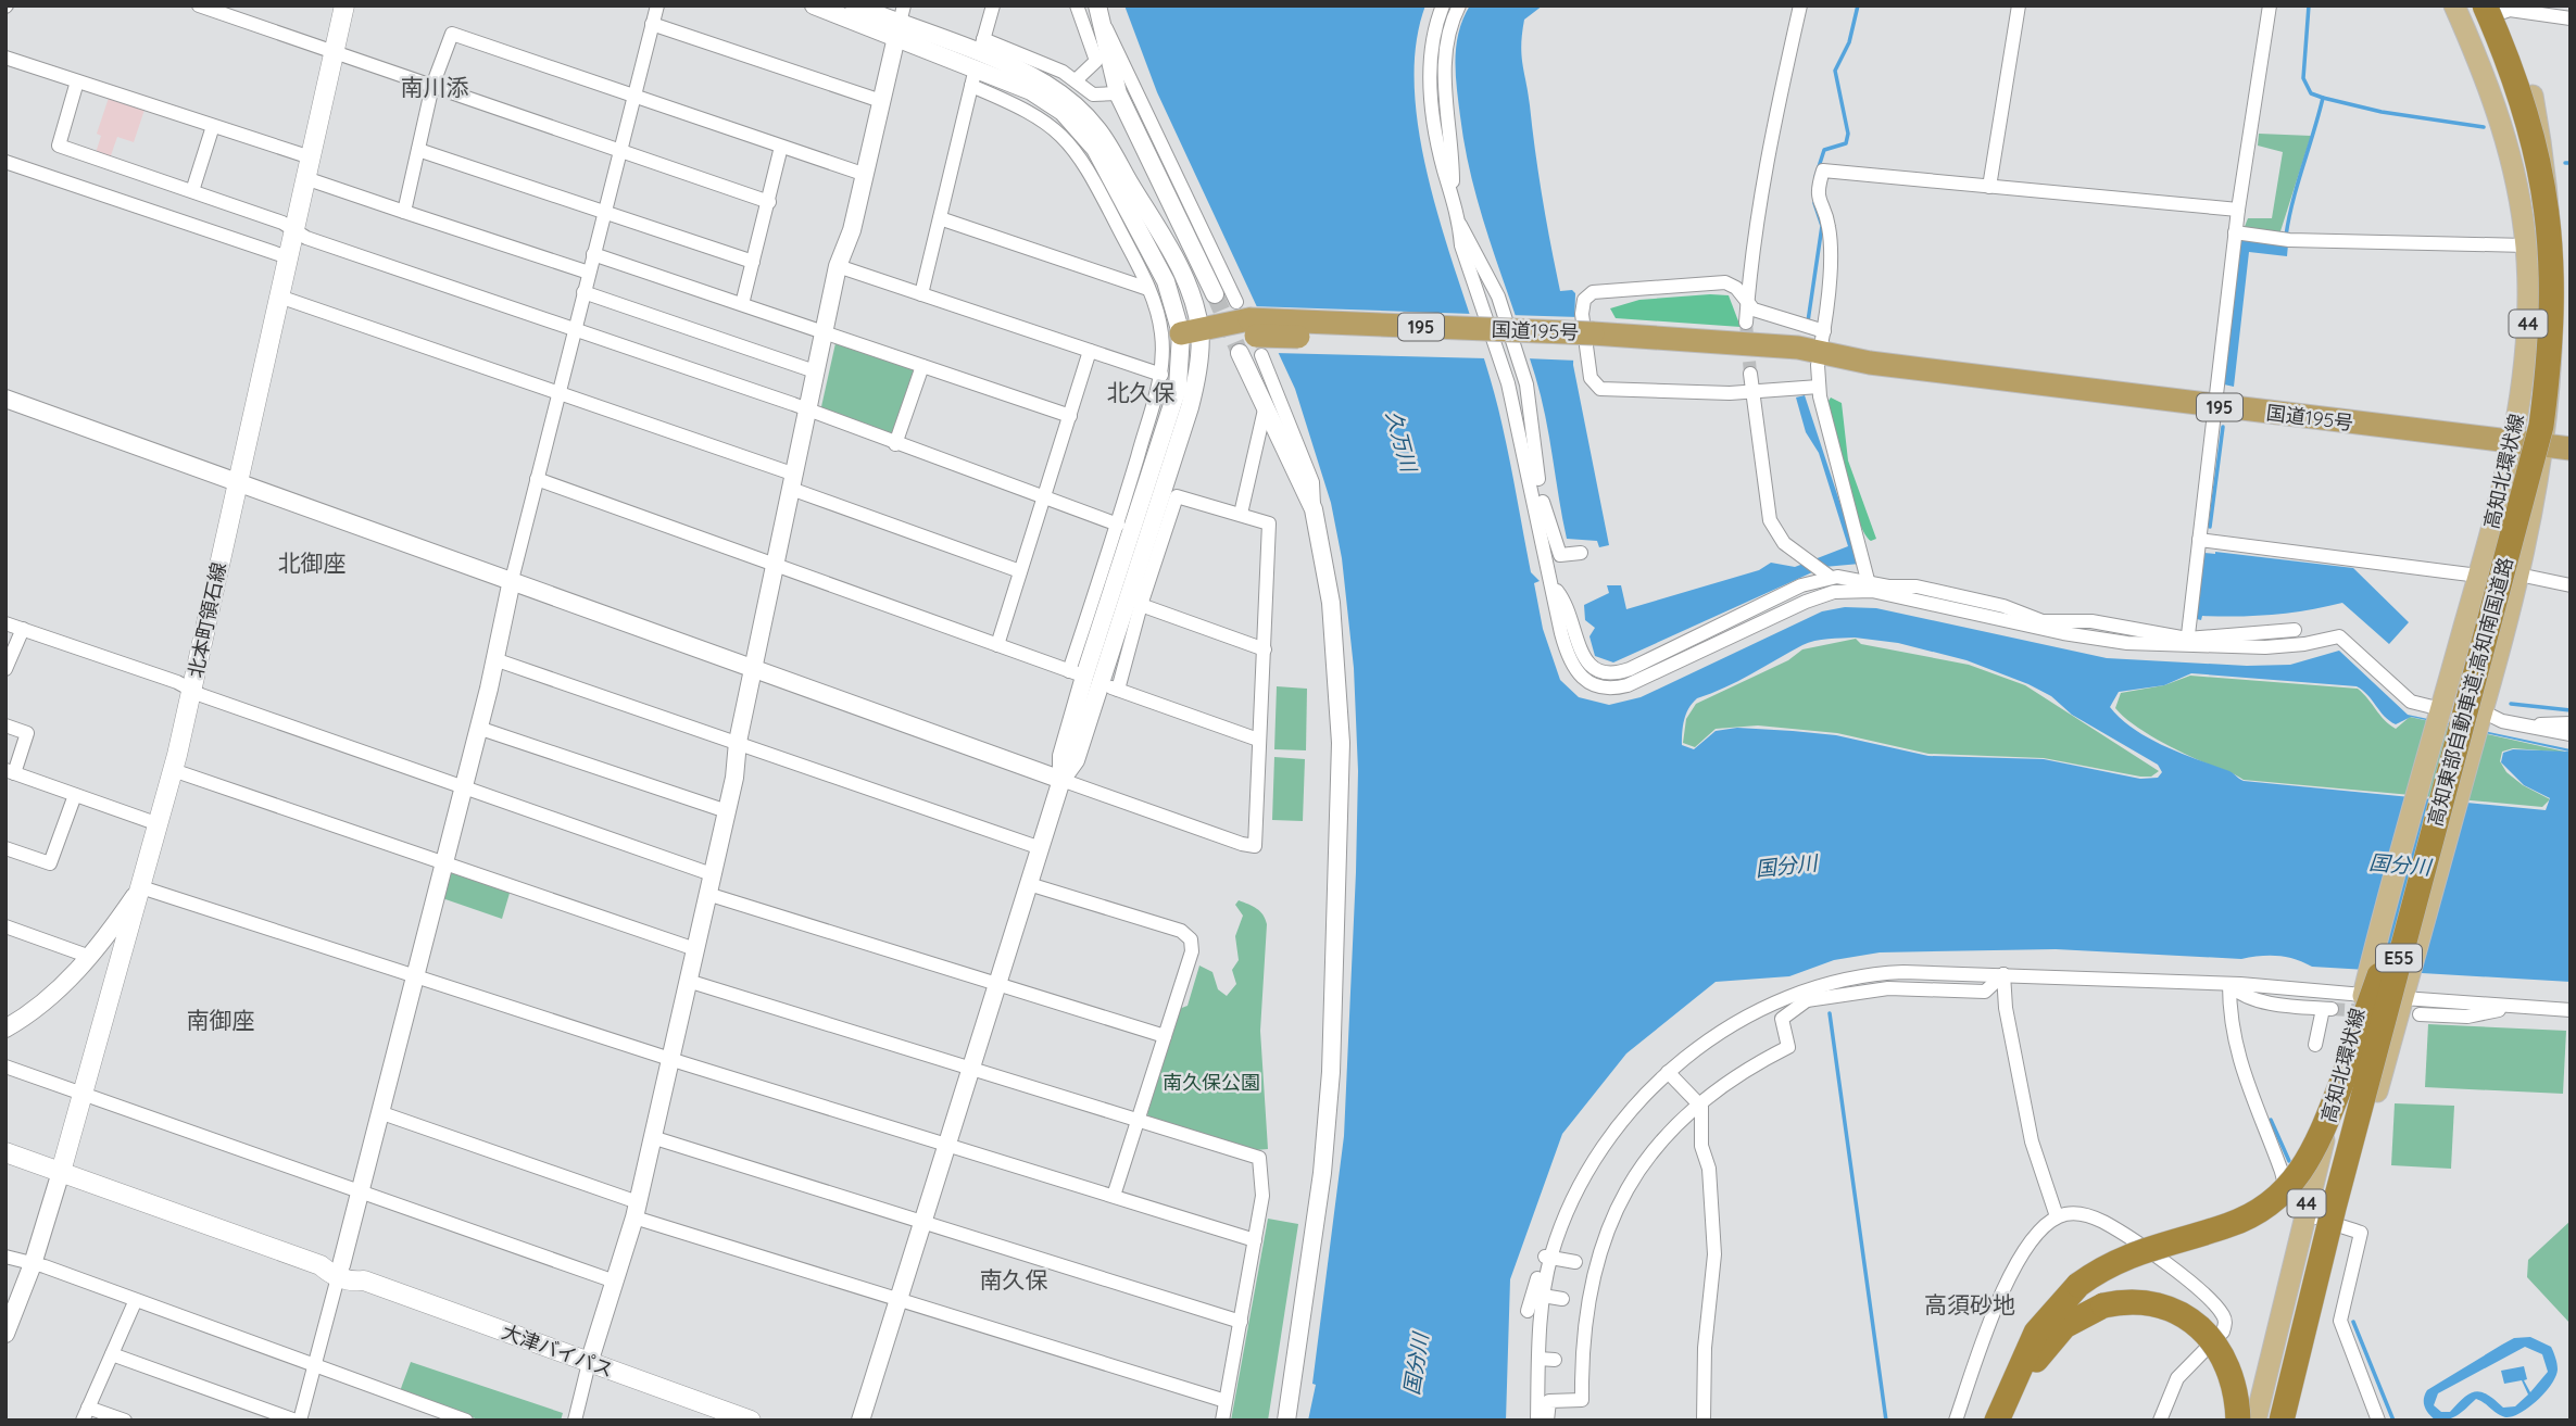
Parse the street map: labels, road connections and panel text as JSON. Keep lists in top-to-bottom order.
{
  "streets": {
    "highway": [
      "195",
      "国道195号",
      "高知東部自動車道;高知南国道路",
      "E55"
    ],
    "main road": [
      "44",
      "高知北環状線",
      "北本町領石線",
      "大津バイパス"
    ]
  },
  "crossings": [
    ["国道195号", "高知北環状線"],
    ["高知北環状線", "高知東部自動車道;高知南国道路"]
  ],
  "districts": [
    "南川添",
    "北久保",
    "北御座",
    "南御座",
    "南久保",
    "高須砂地"
  ],
  "water": ["久万川", "国分川"],
  "parks": ["南久保公園"]
}
